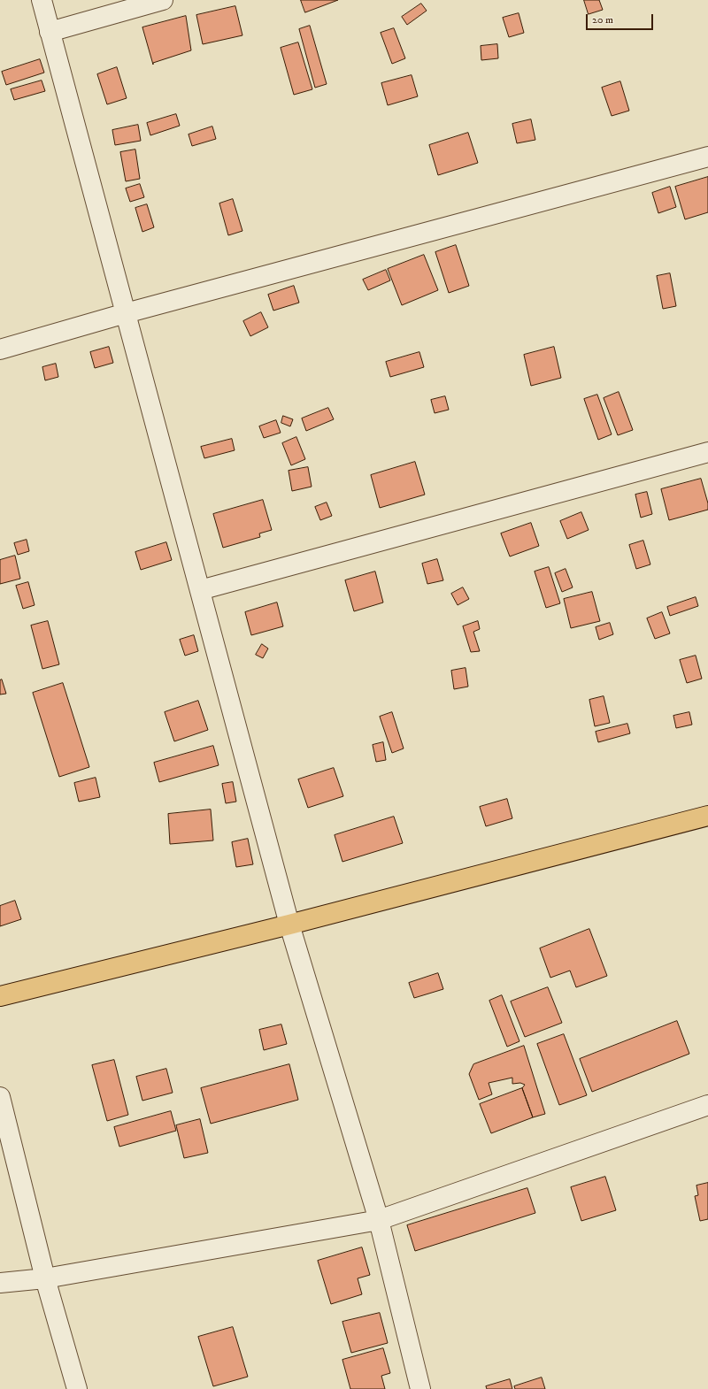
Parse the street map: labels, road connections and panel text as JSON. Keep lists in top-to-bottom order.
{
  "scale_bar": "20 m"
}
